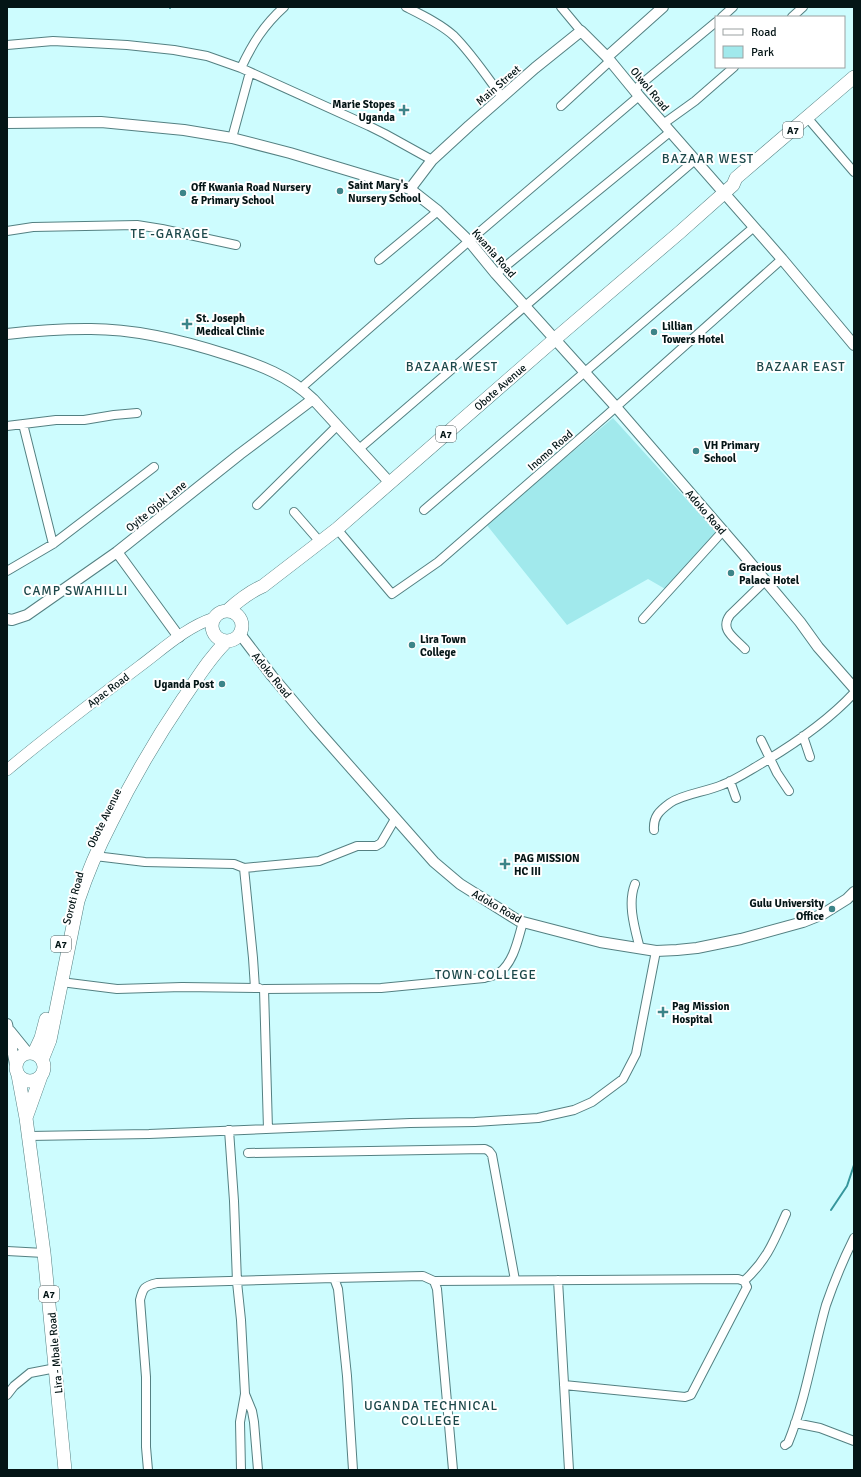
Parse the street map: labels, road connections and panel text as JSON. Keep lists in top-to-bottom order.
{
  "streets": {
    "main road": [
      "A7",
      "Obote Avenue",
      "Apac Road",
      "Soroti Road",
      "Lira - Mbale Road"
    ],
    "street": [
      "Main Street",
      "Olwol Road",
      "Kwania Road",
      "Inomo Road",
      "Oyite Ojok Lane",
      "Adoko Road"
    ]
  },
  "crossings": [
    ["Main Street", "Kwania Road"],
    ["Olwol Road", "Obote Avenue"],
    ["A7", "Obote Avenue"],
    ["A7", "Adoko Road"],
    ["A7", "Apac Road"],
    ["A7", "Soroti Road"],
    ["A7", "Lira - Mbale Road"],
    ["Kwania Road", "Obote Avenue"],
    ["Kwania Road", "Adoko Road"],
    ["Obote Avenue", "Inomo Road"],
    ["Obote Avenue", "Adoko Road"],
    ["Obote Avenue", "Apac Road"],
    ["Obote Avenue", "Soroti Road"],
    ["Inomo Road", "Adoko Road"],
    ["Adoko Road", "Apac Road"]
  ],
  "districts": [
    "BAZAAR WEST",
    "TE -GARAGE",
    "BAZAAR WEST",
    "BAZAAR EAST",
    "CAMP SWAHILLI",
    "TOWN COLLEGE",
    "UGANDA TECHNICAL COLLEGE"
  ],
  "places": {
    "health": [
      "Marie Stopes Uganda",
      "St. Joseph Medical Clinic",
      "PAG MISSION HC III",
      "Pag Mission Hospital"
    ],
    "other": [
      "Saint Mary's Nursery School",
      "Off Kwania Road Nursery & Primary School",
      "Lillian Towers Hotel",
      "VH Primary School",
      "Gracious Palace Hotel",
      "Lira Town College",
      "Uganda Post",
      "Gulu University Office"
    ]
  },
  "legend": ["Road", "Park"]
}
